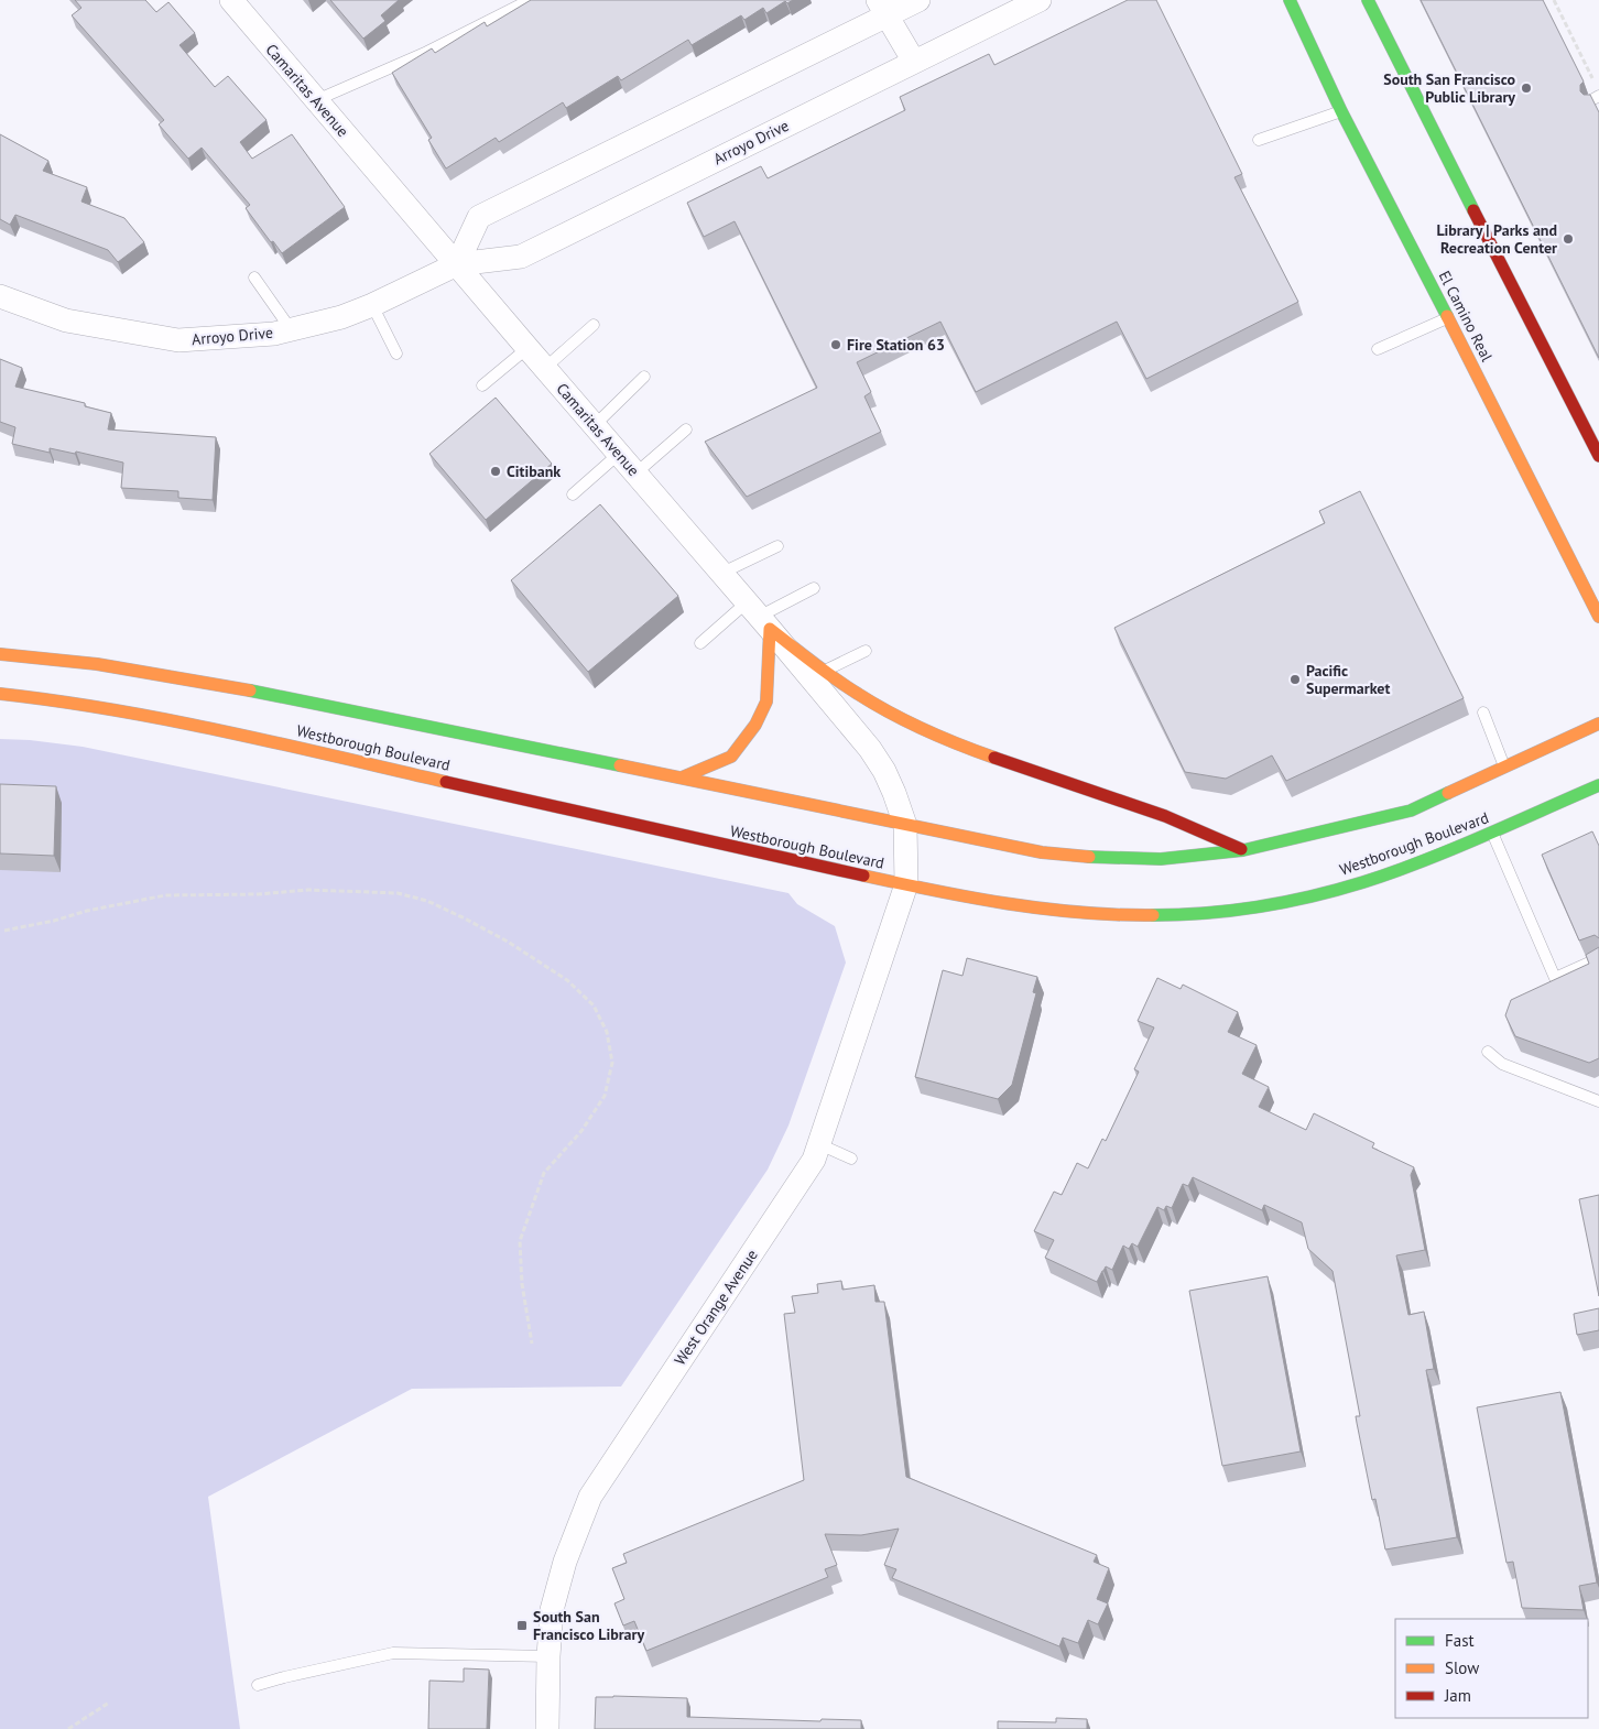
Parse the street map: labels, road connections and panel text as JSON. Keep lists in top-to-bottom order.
{
  "streets": {
    "main road": ["El Camino Real", "Westborough Boulevard"],
    "street": ["Camaritas Avenue", "Arroyo Drive", "West Orange Avenue"]
  },
  "crossings": [
    ["Camaritas Avenue", "Arroyo Drive"],
    ["Camaritas Avenue", "Westborough Boulevard"],
    ["Camaritas Avenue", "West Orange Avenue"],
    ["Westborough Boulevard", "West Orange Avenue"]
  ],
  "places": {
    "other": [
      "South San Francisco Public Library",
      "Library | Parks and Recreation Center",
      "Fire Station 63",
      "Citibank",
      "Pacific Supermarket"
    ],
    "transit": ["South San Francisco Library"]
  },
  "legend": ["Fast", "Slow", "Jam"]
}
